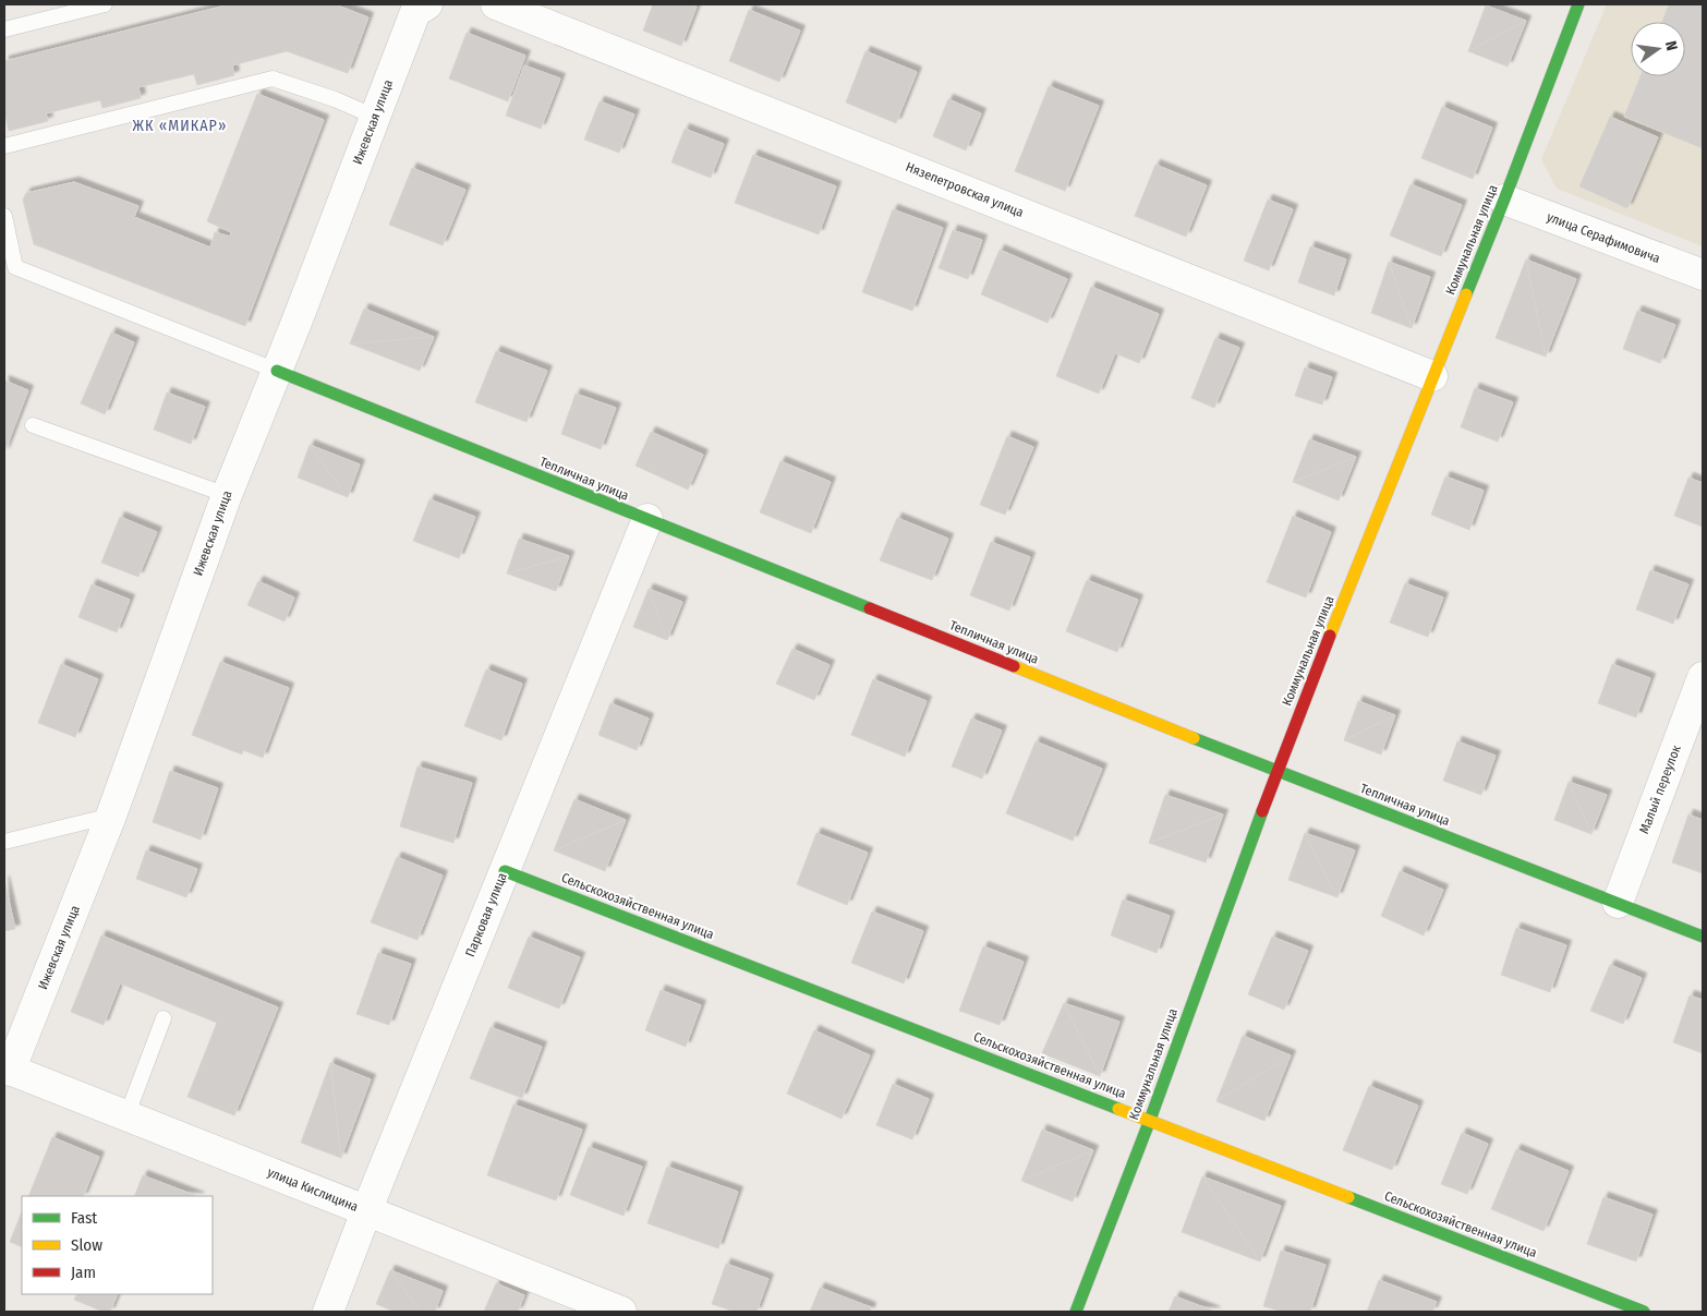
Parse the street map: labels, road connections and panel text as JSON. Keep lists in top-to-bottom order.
{
  "streets": {
    "street": [
      "Ижевская улица",
      "Нязепетровская улица",
      "улица Серафимовича",
      "Коммунальная улица",
      "Тепличная улица",
      "Малый переулок",
      "Сельскохозяйственная улица",
      "Парковая улица",
      "улица Кислицина"
    ]
  },
  "crossings": [
    ["Ижевская улица", "Тепличная улица"],
    ["Ижевская улица", "улица Кислицина"],
    ["Нязепетровская улица", "Коммунальная улица"],
    ["улица Серафимовича", "Коммунальная улица"],
    ["Коммунальная улица", "Тепличная улица"],
    ["Коммунальная улица", "Сельскохозяйственная улица"],
    ["Тепличная улица", "Малый переулок"],
    ["Тепличная улица", "Парковая улица"],
    ["Сельскохозяйственная улица", "Парковая улица"],
    ["Парковая улица", "улица Кислицина"]
  ],
  "districts": ["ЖК «МИКАР»"],
  "legend": ["Fast", "Slow", "Jam"],
  "north": "right"
}
